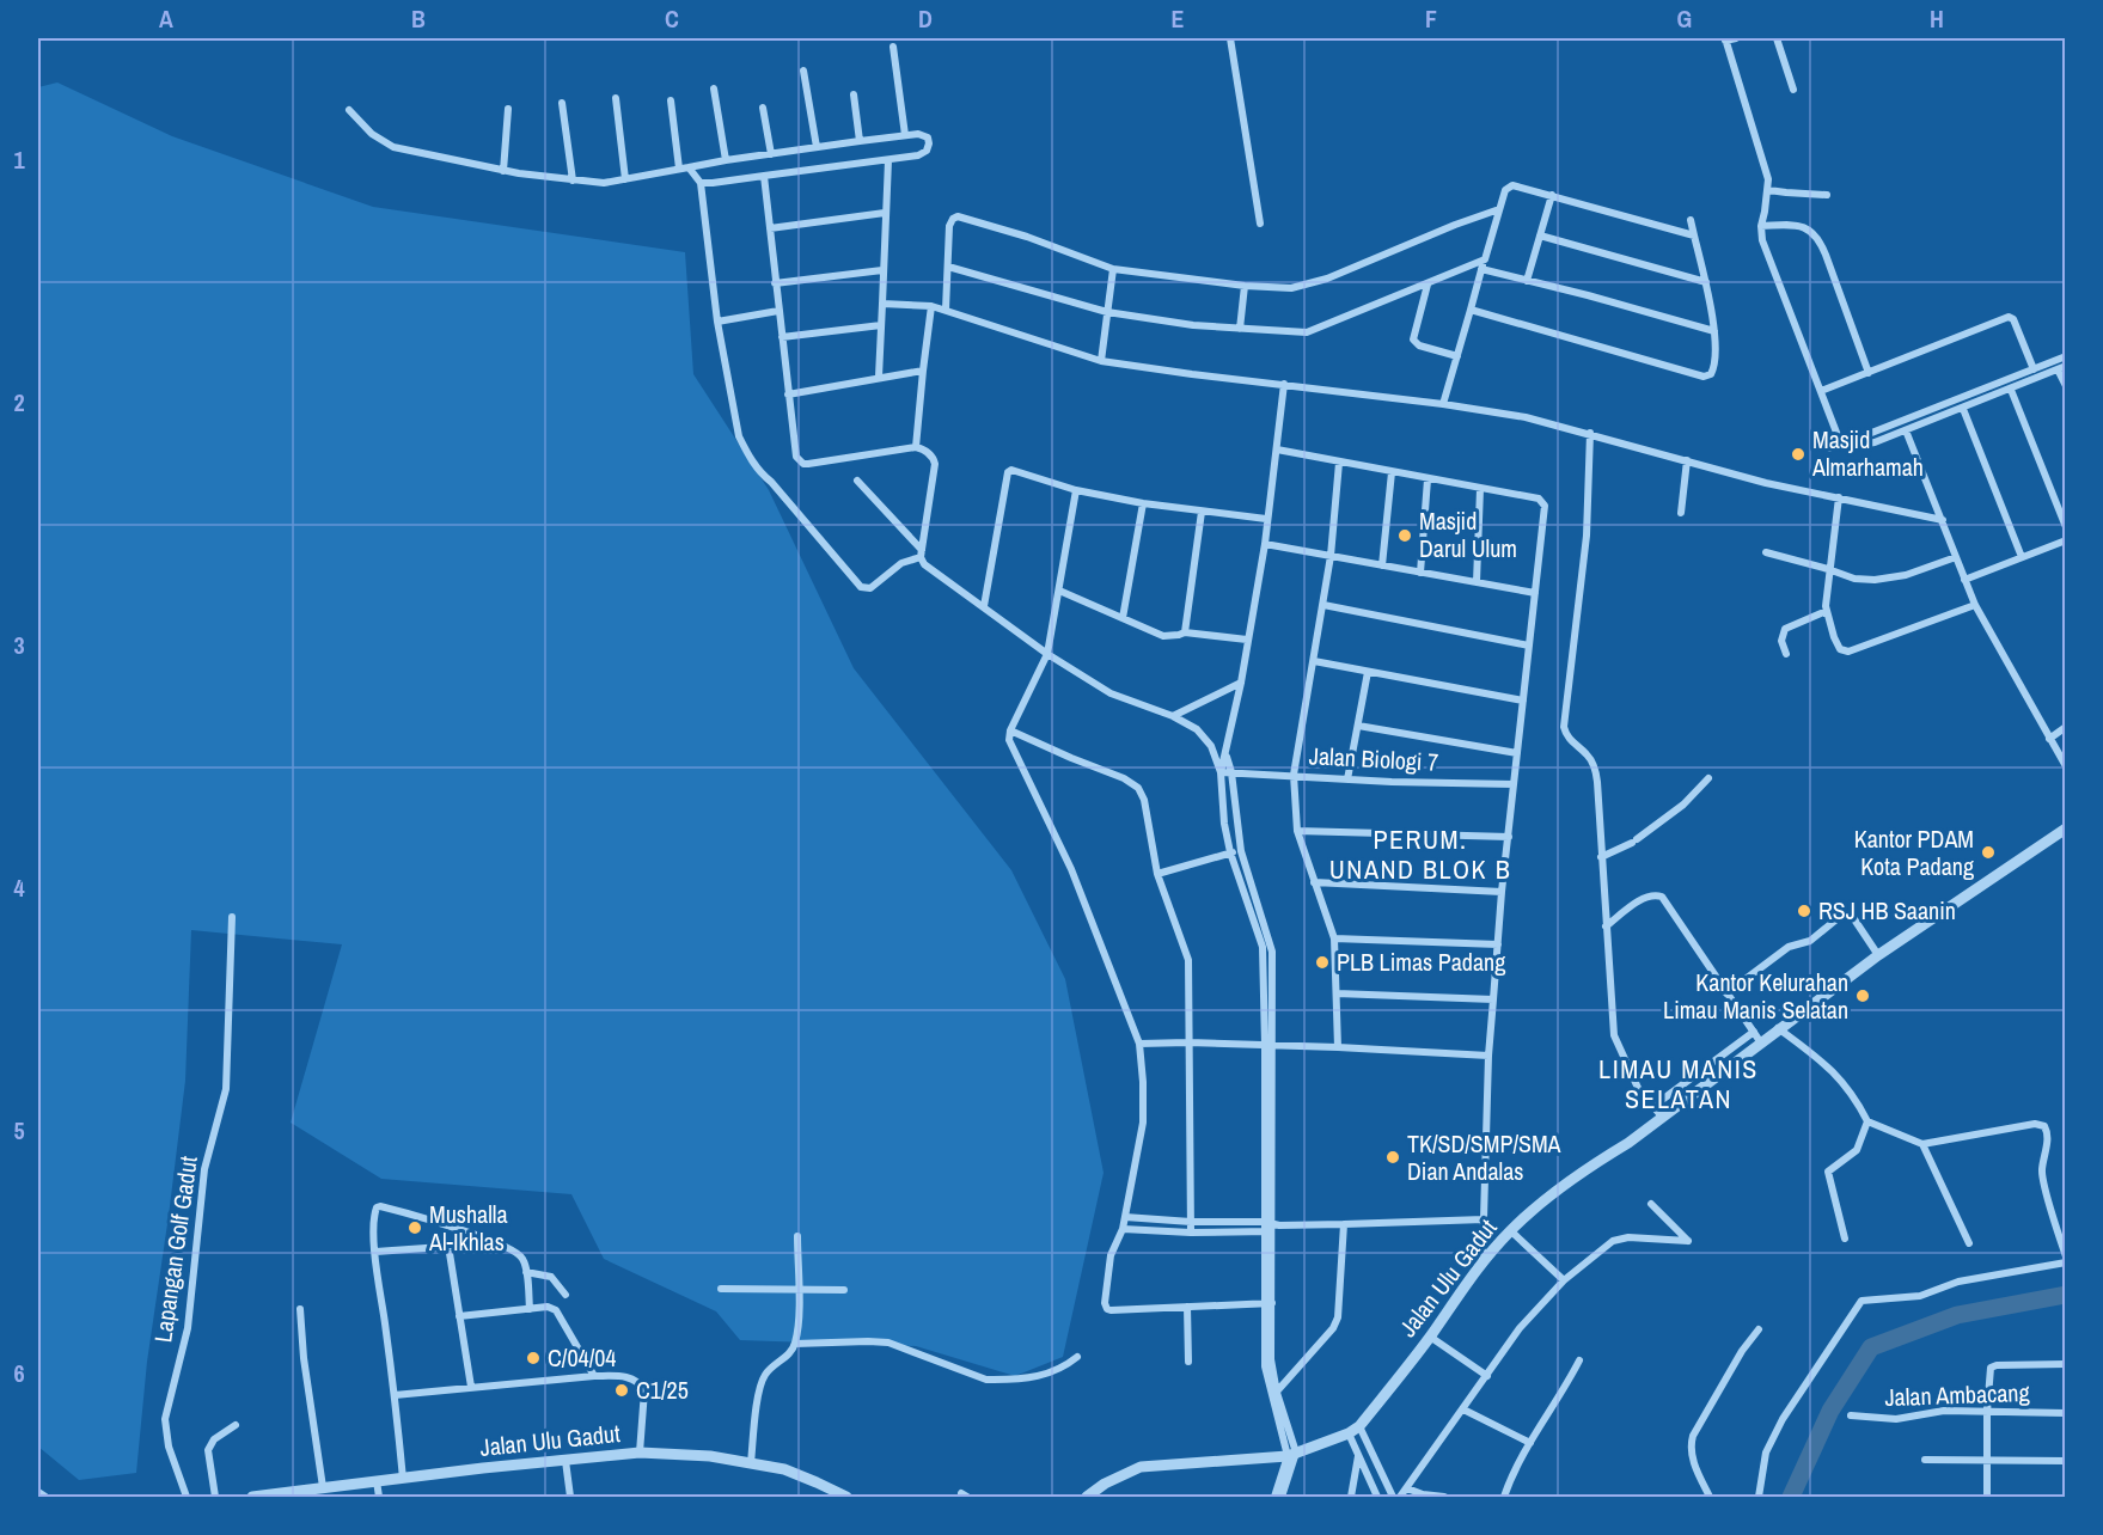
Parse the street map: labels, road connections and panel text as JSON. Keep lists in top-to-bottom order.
{
  "streets": {
    "street": [
      "Jalan Biologi 7",
      "Lapangan Golf Gadut",
      "Jalan Ulu Gadut",
      "Jalan Ambacang"
    ]
  },
  "districts": ["PERUM. UNAND BLOK B", "LIMAU MANIS SELATAN"],
  "places": [
    "Masjid Almarhamah",
    "Masjid Darul Ulum",
    "Kantor PDAM Kota Padang",
    "RSJ HB Saanin",
    "PLB Limas Padang",
    "Kantor Kelurahan Limau Manis Selatan",
    "TK/SD/SMP/SMA Dian Andalas",
    "Mushalla Al-Ikhlas",
    "C/04/04",
    "C1/25"
  ],
  "grid": {
    "columns": [
      "A",
      "B",
      "C",
      "D",
      "E",
      "F",
      "G",
      "H"
    ],
    "rows": [
      "1",
      "2",
      "3",
      "4",
      "5",
      "6"
    ]
  }
}
